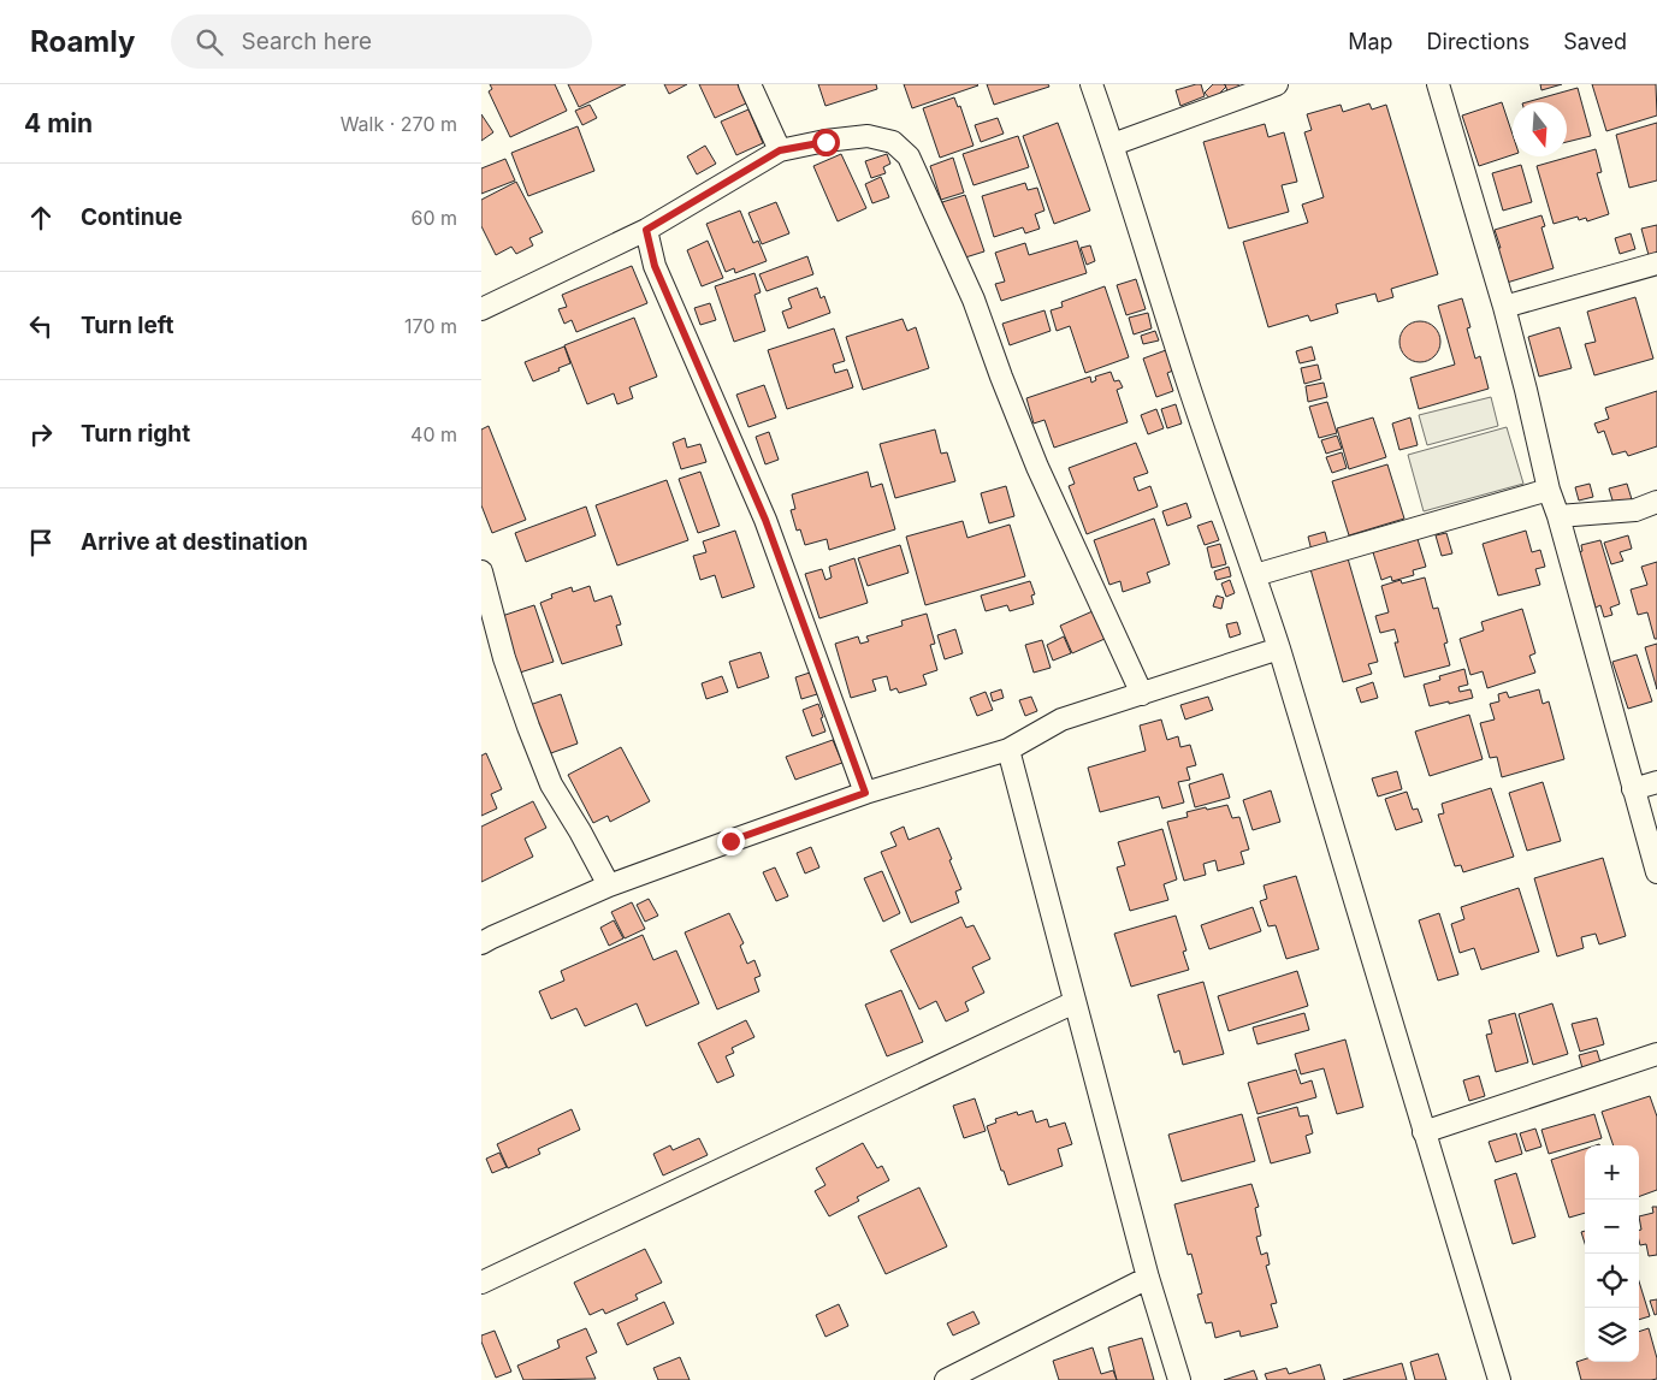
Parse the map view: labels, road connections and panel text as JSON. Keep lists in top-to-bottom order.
{
  "north": "bottom",
  "page": {
    "header": "Roamly",
    "search": "Search here",
    "nav": ["Map", "Directions", "Saved"],
    "heading": ["4 min", "Walk · 270 m"],
    "list": [
      ["Continue", "60 m"],
      ["Turn left", "170 m"],
      ["Turn right", "40 m"],
      "Arrive at destination"
    ],
    "map_buttons": ["+", "−"]
  }
}
